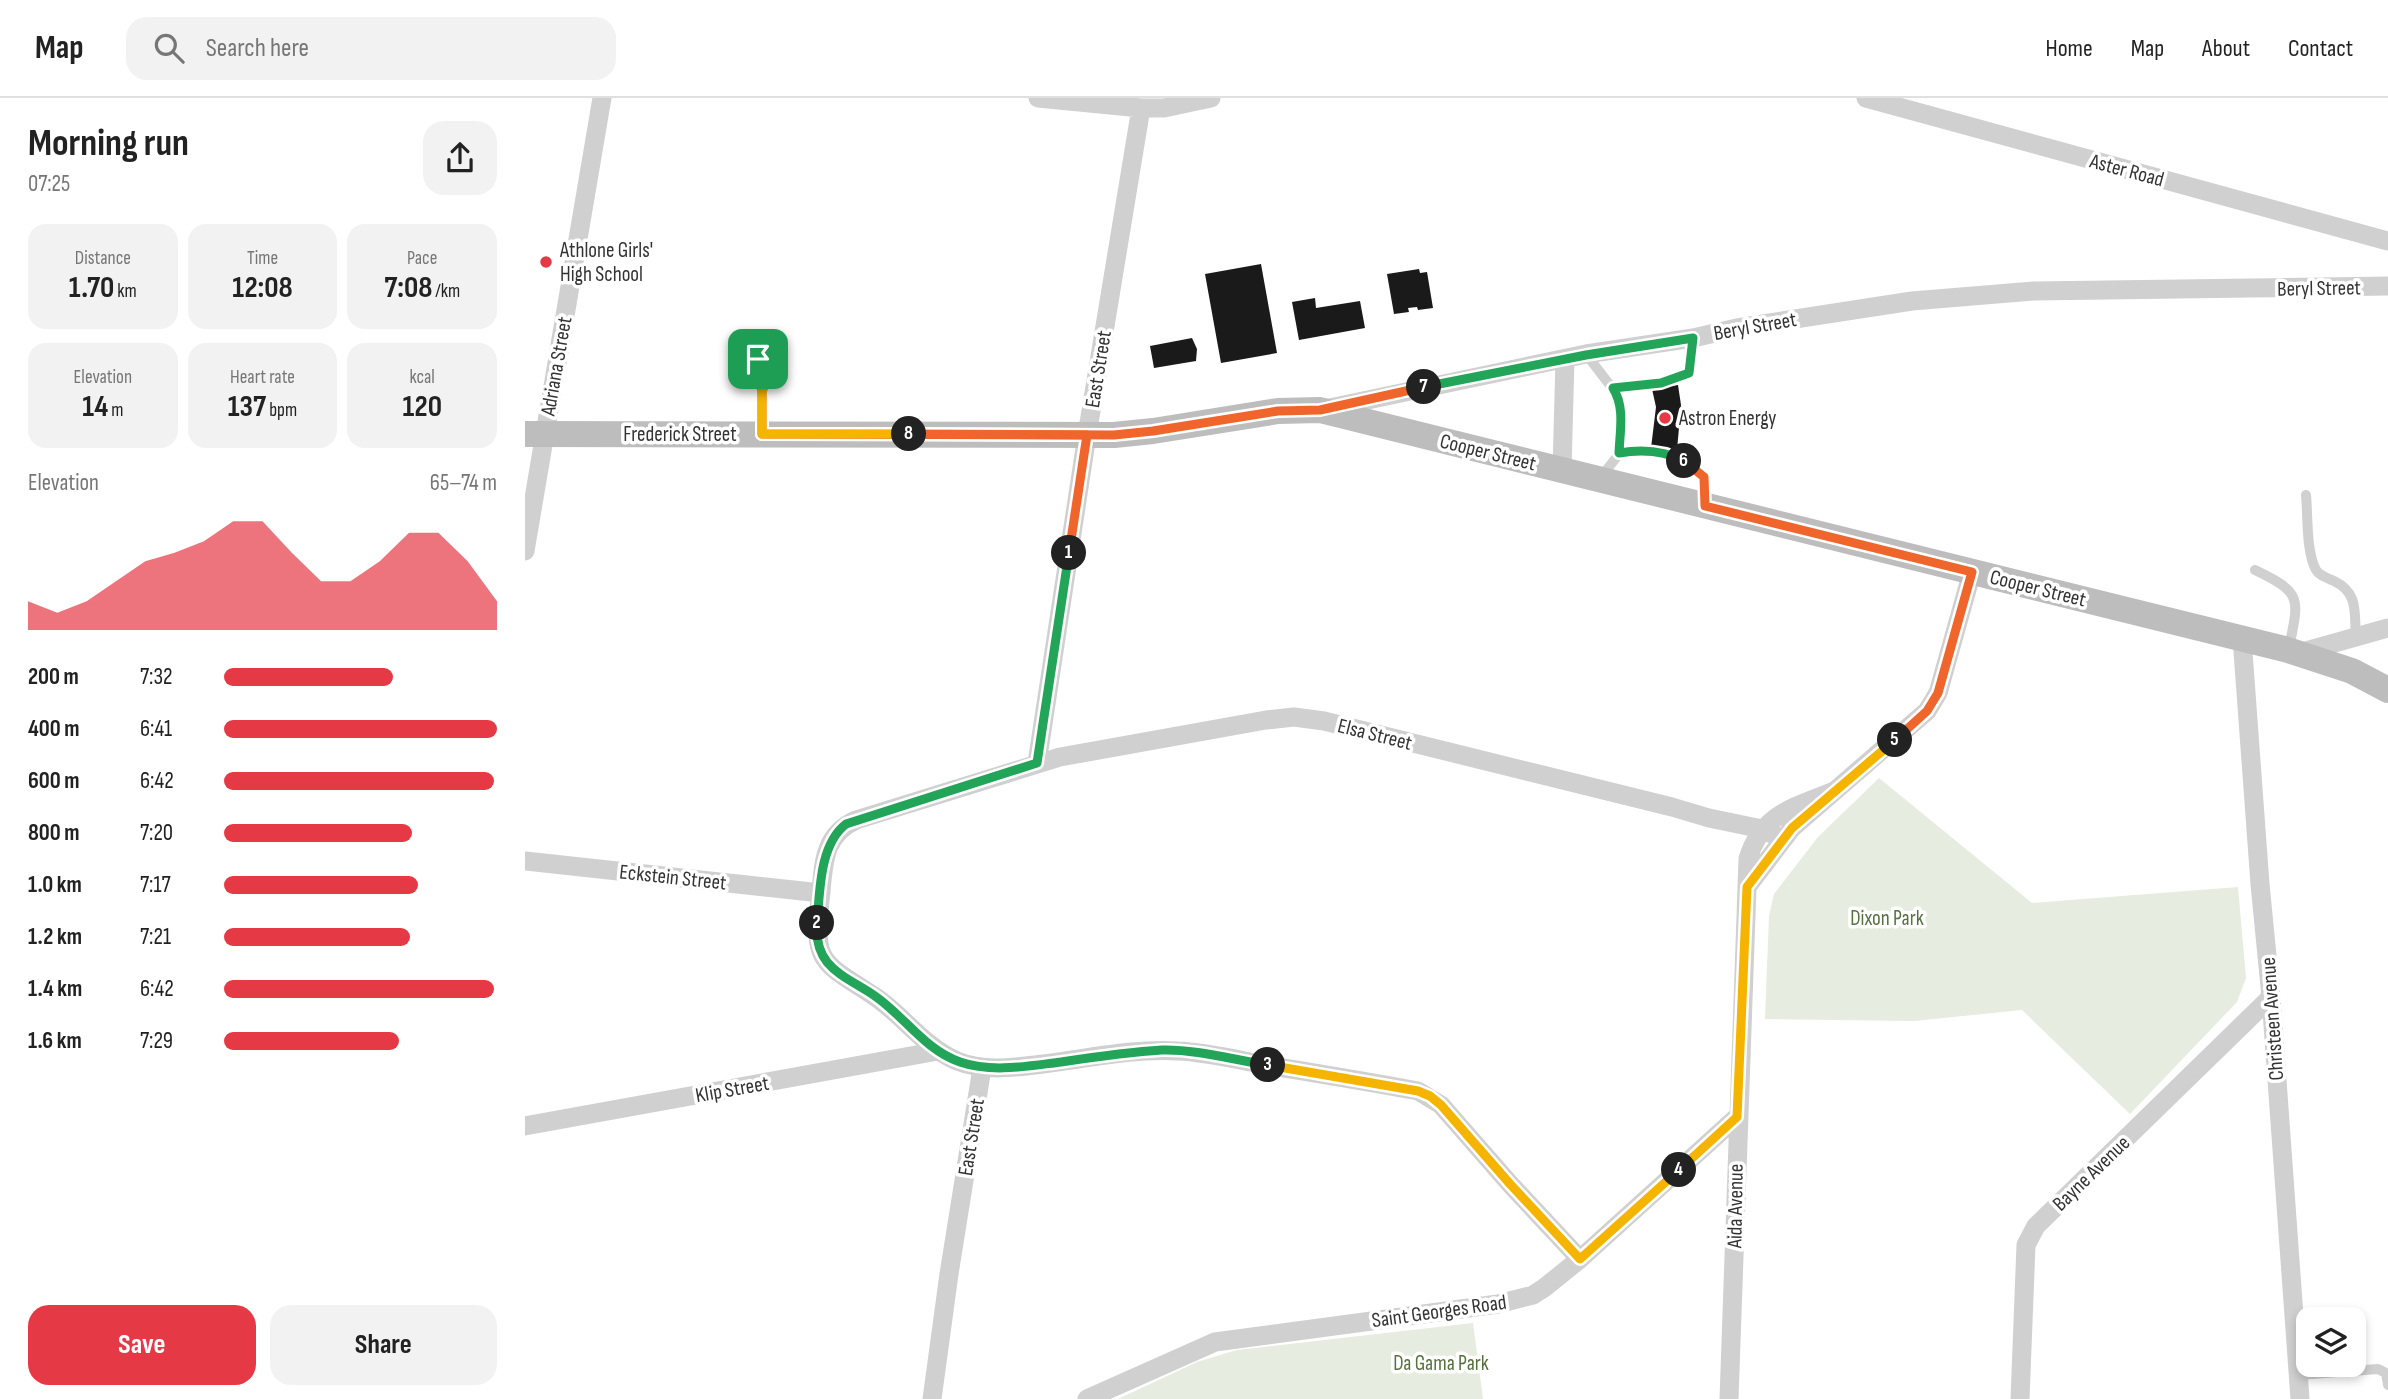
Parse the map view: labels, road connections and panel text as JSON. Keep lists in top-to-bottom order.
{
  "streets": {
    "main road": ["Beryl Street", "Frederick Street", "Cooper Street"],
    "street": [
      "Aster Road",
      "Adriana Street",
      "East Street",
      "Elsa Street",
      "Eckstein Street",
      "Christeen Avenue",
      "Klip Street",
      "Bayne Avenue",
      "Aida Avenue",
      "Saint Georges Road"
    ]
  },
  "crossings": [
    ["Beryl Street", "East Street"],
    ["Beryl Street", "Frederick Street"],
    ["Beryl Street", "Cooper Street"],
    ["Adriana Street", "Frederick Street"],
    ["East Street", "Frederick Street"],
    ["East Street", "Elsa Street"],
    ["East Street", "Eckstein Street"],
    ["East Street", "Klip Street"],
    ["Cooper Street", "Christeen Avenue"],
    ["Elsa Street", "Aida Avenue"],
    ["Christeen Avenue", "Bayne Avenue"],
    ["Aida Avenue", "Saint Georges Road"]
  ],
  "parks": ["Dixon Park", "Da Gama Park"],
  "places": ["Athlone Girls' High School", "Astron Energy"],
  "page": {
    "header": "Map",
    "search": "Search here",
    "nav": [
      "Home",
      "Map",
      "About",
      "Contact"
    ],
    "heading": ["Morning run", "07:25"],
    "stats": [
      ["Distance", "1.70 km"],
      ["Time", "12:08"],
      ["Pace", "7:08 /km"],
      ["Elevation", "14 m"],
      ["Heart rate", "137 bpm"],
      ["kcal", "120"]
    ],
    "pins": [
      "7",
      "8",
      "6",
      "1",
      "5",
      "2",
      "3",
      "4"
    ],
    "chart": ["Elevation", "65–74 m"],
    "list": [
      {
        "name": "200 m",
        "note": "7:32"
      },
      {
        "name": "400 m",
        "note": "6:41"
      },
      {
        "name": "600 m",
        "note": "6:42"
      },
      {
        "name": "800 m",
        "note": "7:20"
      },
      {
        "name": "1.0 km",
        "note": "7:17"
      },
      {
        "name": "1.2 km",
        "note": "7:21"
      },
      {
        "name": "1.4 km",
        "note": "6:42"
      },
      {
        "name": "1.6 km",
        "note": "7:29"
      }
    ],
    "buttons": ["Save", "Share"]
  }
}
